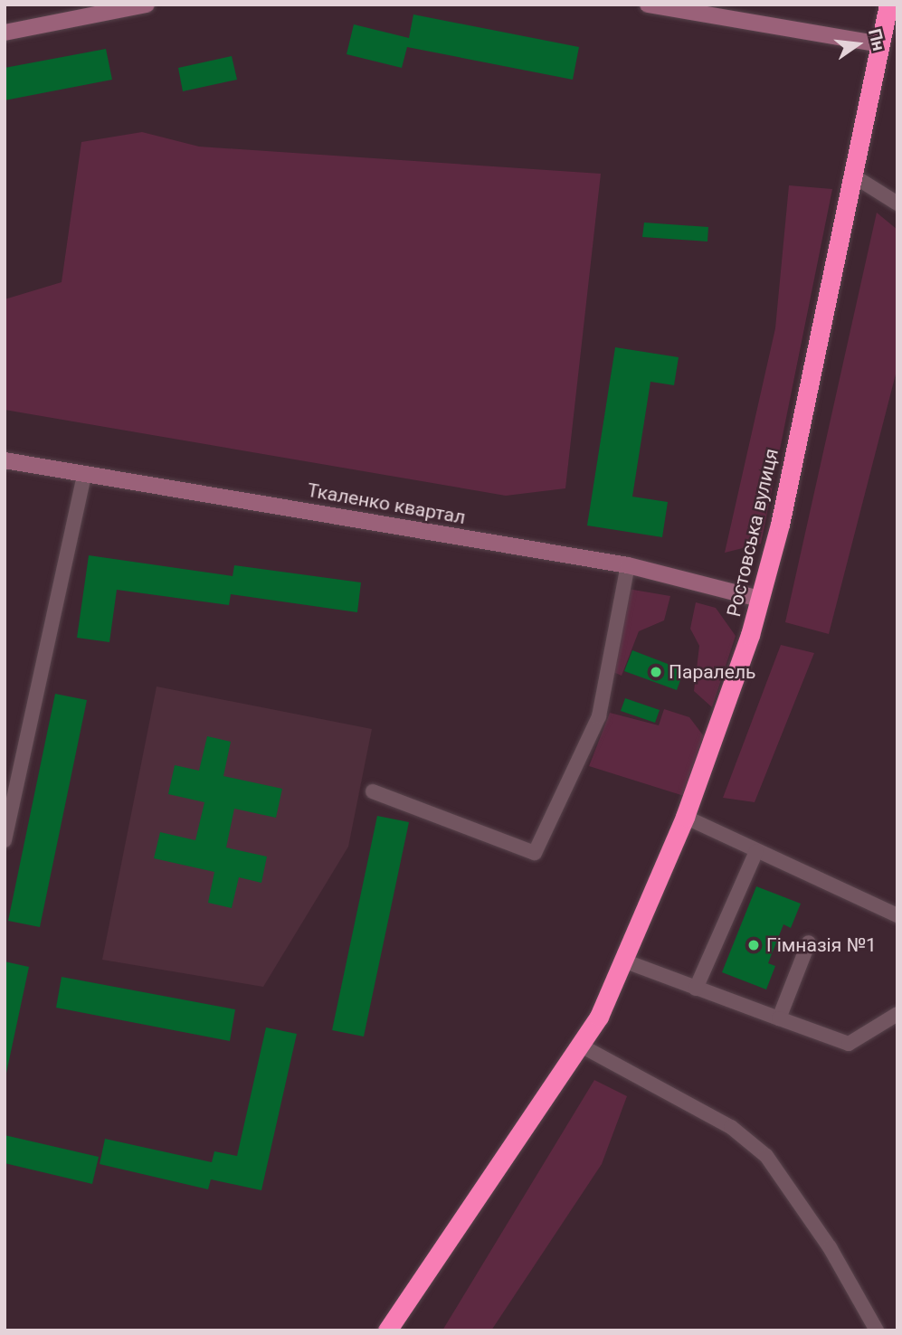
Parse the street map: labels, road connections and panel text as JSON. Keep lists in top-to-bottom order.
{
  "streets": {
    "highway": ["Ростовська вулиця"],
    "street": ["Ткаленко квартал"]
  },
  "crossings": [
    ["Ткаленко квартал", "Ростовська вулиця"]
  ],
  "places": ["Паралель", "Гімназія №1"],
  "north": "right"
}
